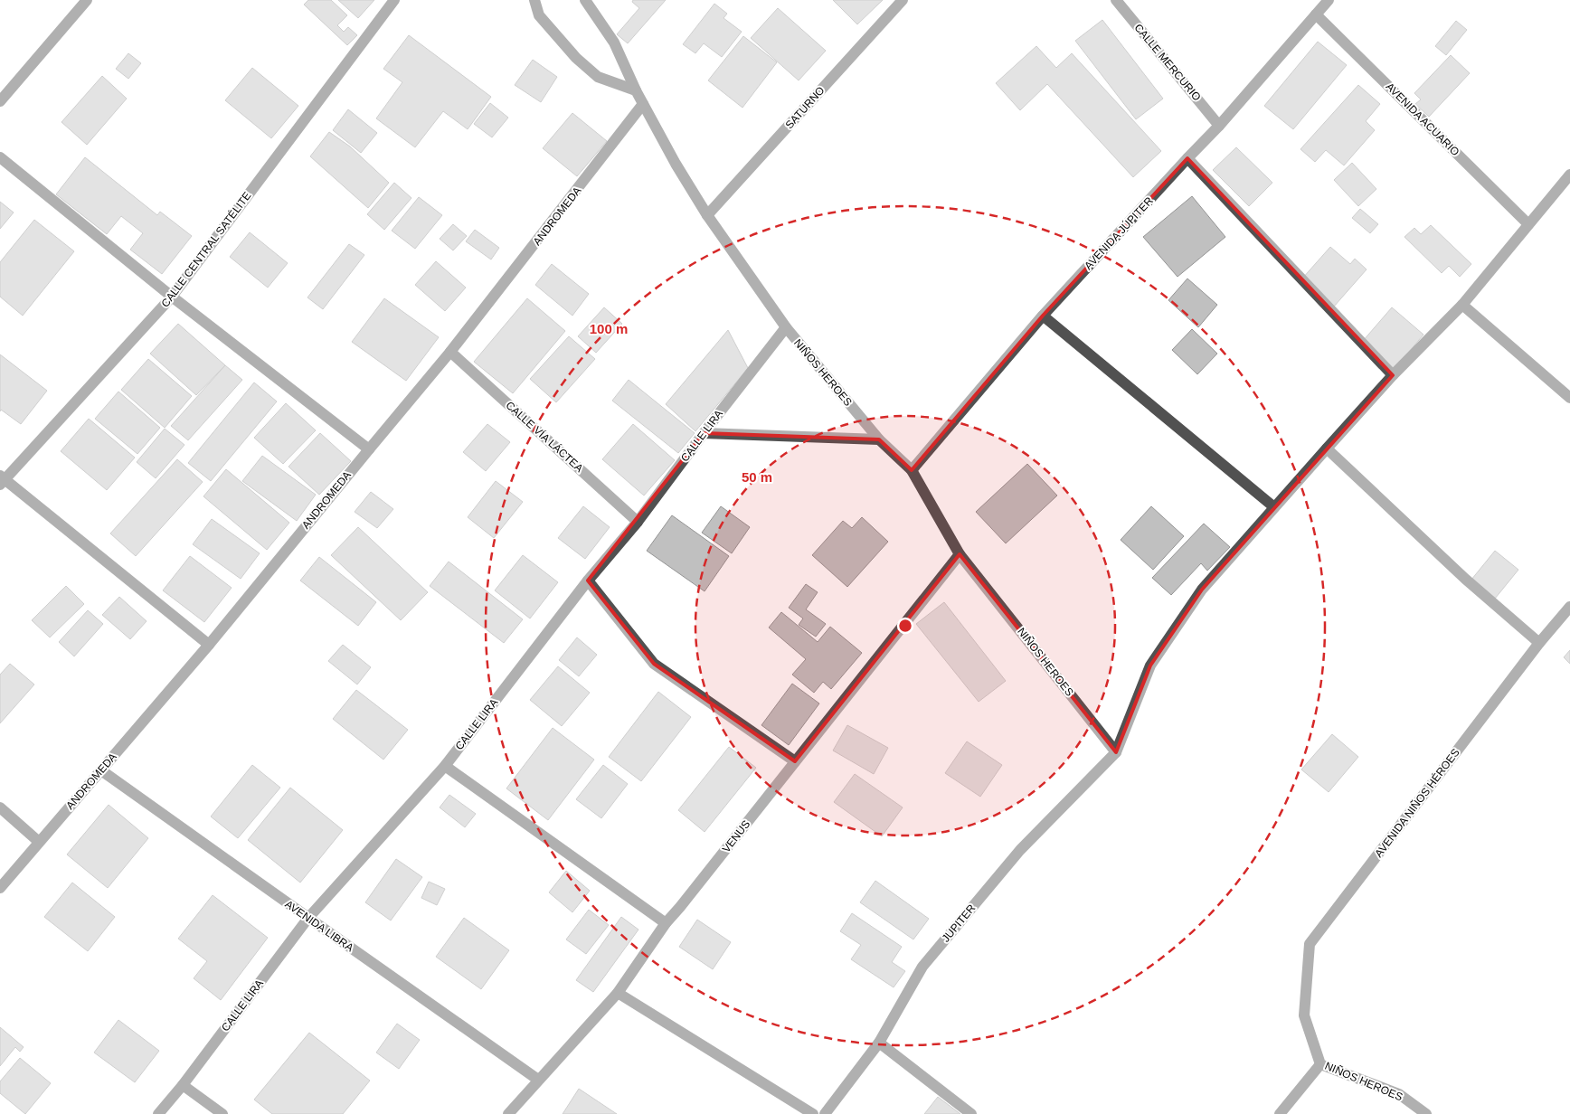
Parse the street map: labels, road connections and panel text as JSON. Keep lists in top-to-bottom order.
{
  "streets": {
    "street": [
      "CALLE MERCURIO",
      "SATURNO",
      "AVENIDA ACUARIO",
      "ANDROMEDA",
      "AVENIDA JÚPITER",
      "CALLE CENTRAL SATÉLITE",
      "NIÑOS HEROES",
      "CALLE LIRA",
      "CALLE VÍA LÁCTEA",
      "AVENIDA NIÑOS HÉROES",
      "VENUS",
      "JUPITER",
      "AVENIDA LIBRA"
    ]
  },
  "crossings": [
    ["CALLE MERCURIO", "AVENIDA JÚPITER"],
    ["SATURNO", "NIÑOS HEROES"],
    ["AVENIDA ACUARIO", "AVENIDA JÚPITER"],
    ["ANDROMEDA", "NIÑOS HEROES"],
    ["ANDROMEDA", "CALLE VÍA LÁCTEA"],
    ["ANDROMEDA", "AVENIDA LIBRA"],
    ["AVENIDA JÚPITER", "NIÑOS HEROES"],
    ["NIÑOS HEROES", "CALLE LIRA"],
    ["NIÑOS HEROES", "AVENIDA NIÑOS HÉROES"],
    ["NIÑOS HEROES", "VENUS"],
    ["NIÑOS HEROES", "JUPITER"],
    ["CALLE LIRA", "CALLE VÍA LÁCTEA"],
    ["CALLE LIRA", "AVENIDA LIBRA"],
    ["VENUS", "AVENIDA LIBRA"]
  ],
  "rings": ["100 m", "50 m"]
}
